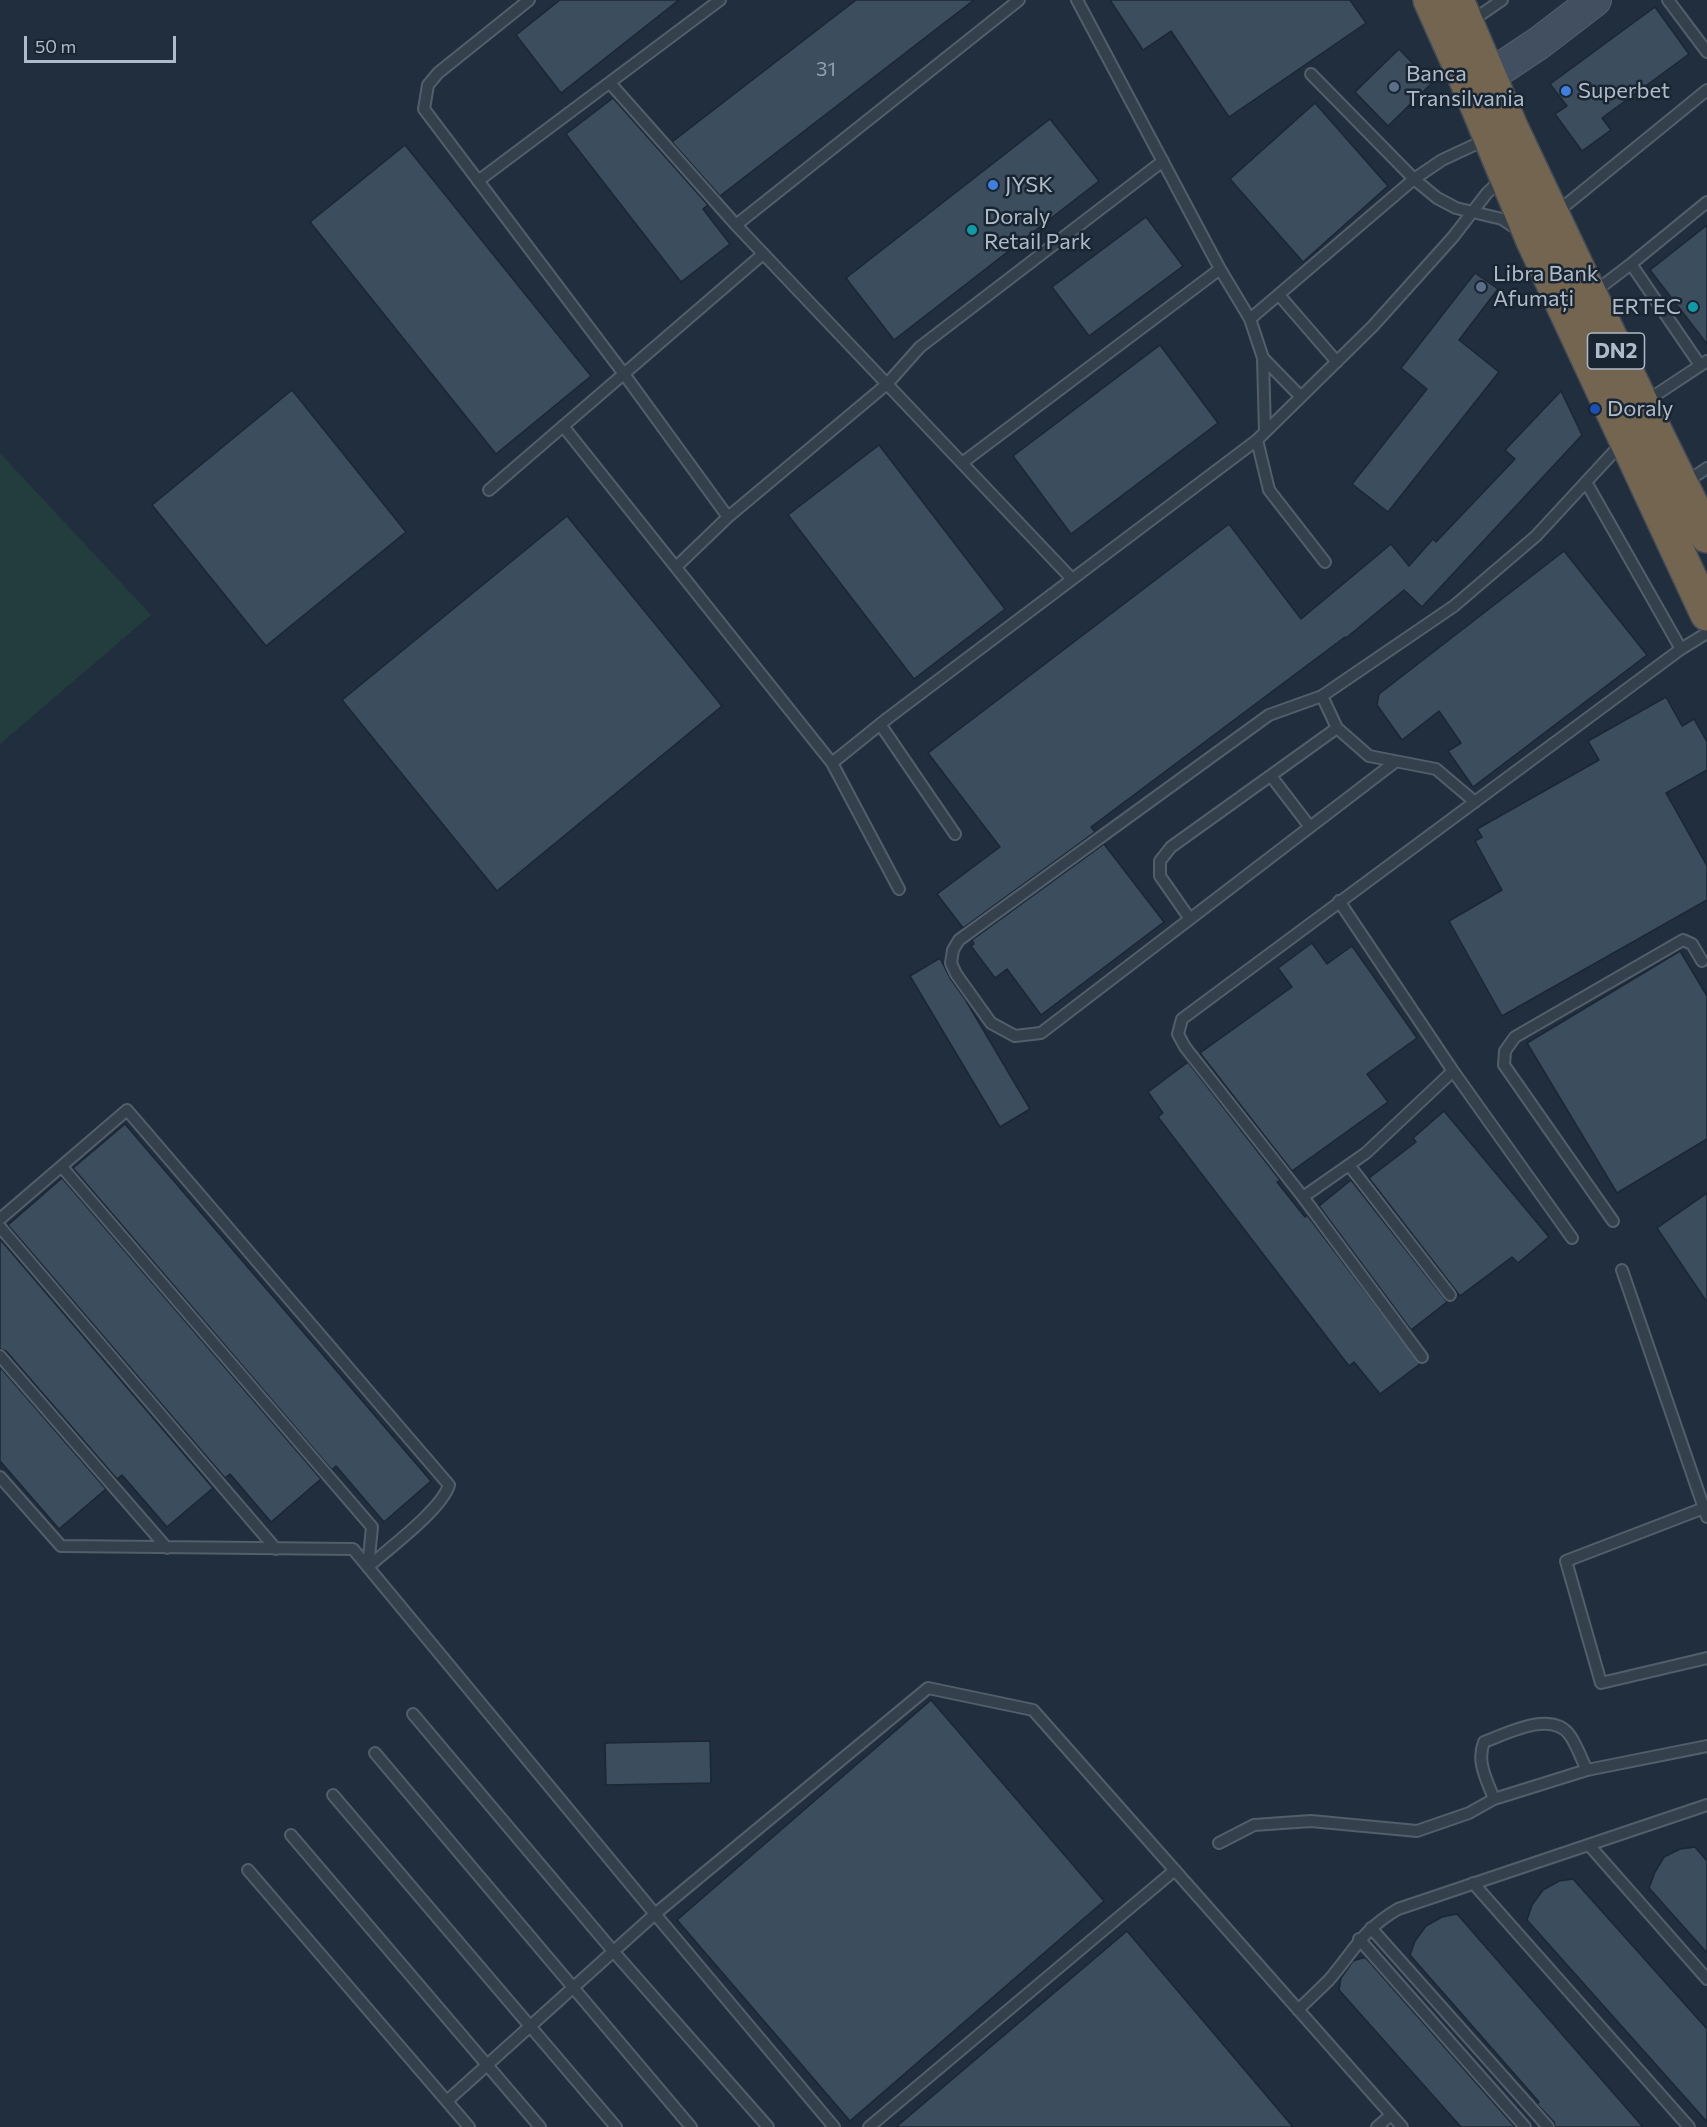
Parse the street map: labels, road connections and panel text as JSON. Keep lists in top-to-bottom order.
{
  "streets": {
    "highway": ["DN2"]
  },
  "places": [
    "Banca Transilvania",
    "Superbet",
    "JYSK",
    "Doraly Retail Park",
    "Libra Bank Afumați",
    "ERTEC",
    "Doraly"
  ],
  "house_numbers": ["31"],
  "scale_bar": "50 m"
}
